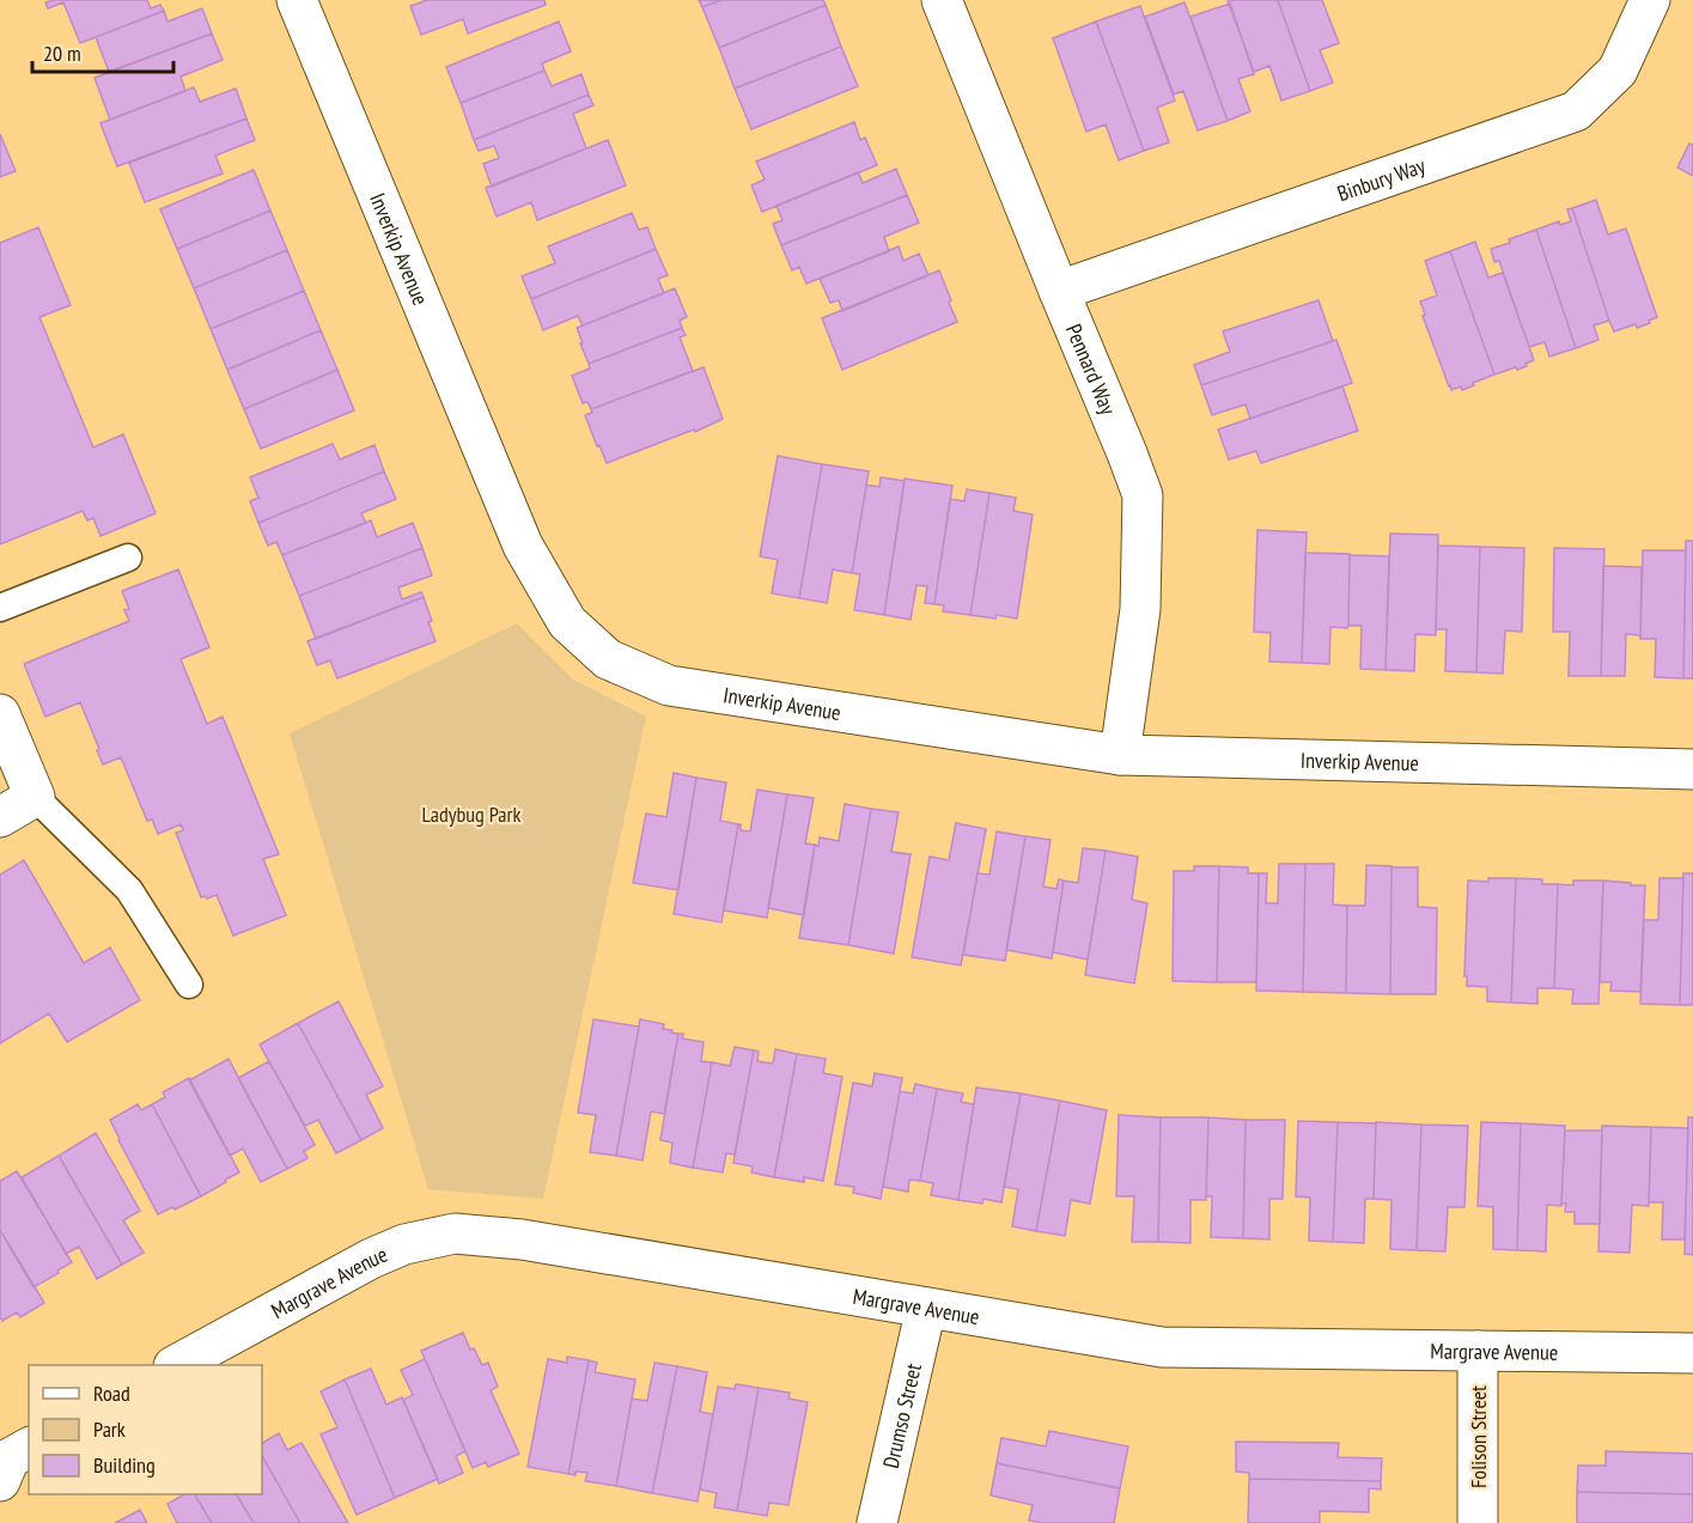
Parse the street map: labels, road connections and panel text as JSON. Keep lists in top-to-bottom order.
{
  "streets": {
    "street": [
      "Binbury Way",
      "Inverkip Avenue",
      "Pennard Way",
      "Margrave Avenue",
      "Drumso Street",
      "Folison Street"
    ]
  },
  "crossings": [
    ["Binbury Way", "Pennard Way"],
    ["Inverkip Avenue", "Pennard Way"],
    ["Margrave Avenue", "Drumso Street"],
    ["Margrave Avenue", "Folison Street"]
  ],
  "parks": ["Ladybug Park"],
  "legend": ["Road", "Park", "Building"],
  "scale_bar": "20 m"
}
